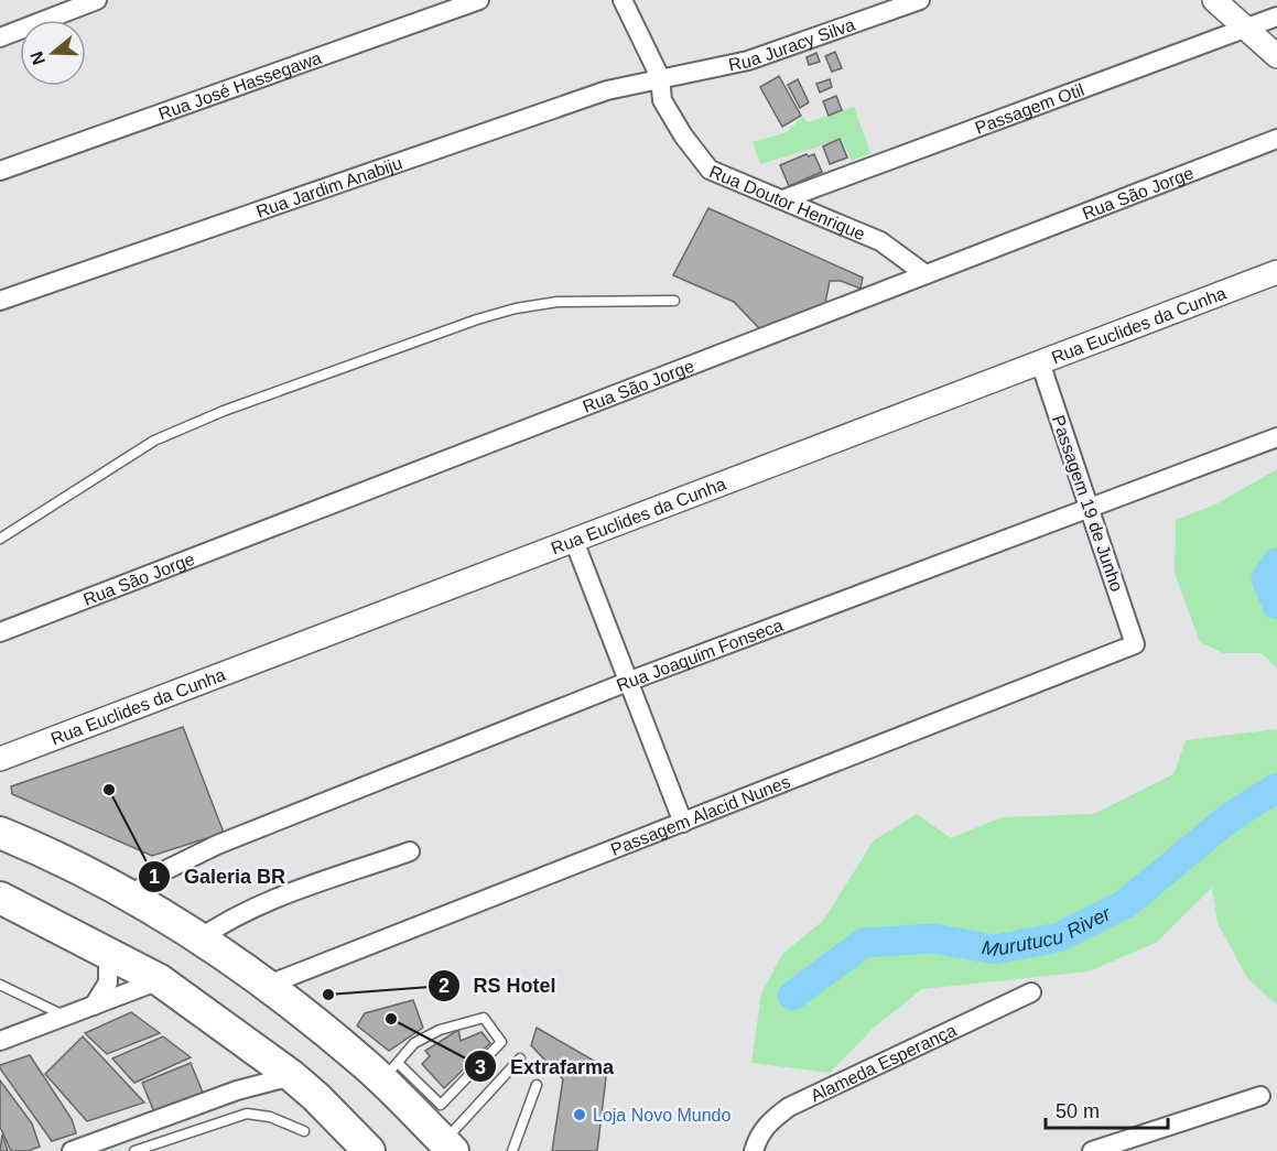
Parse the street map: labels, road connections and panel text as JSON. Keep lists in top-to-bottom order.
{
  "streets": {
    "street": [
      "Rua Juracy Silva",
      "Rua José Hassegawa",
      "Passagem Otil",
      "Rua Jardim Anabiju",
      "Rua São Jorge",
      "Rua Doutor Henrique",
      "Rua Euclides da Cunha",
      "Passagem 19 de Junho",
      "Rua Joaquim Fonseca",
      "Passagem Alacid Nunes",
      "Alameda Esperança"
    ]
  },
  "crossings": [
    ["Rua Juracy Silva", "Rua Jardim Anabiju"],
    ["Rua Juracy Silva", "Rua Doutor Henrique"],
    ["Passagem Otil", "Rua Doutor Henrique"],
    ["Rua Jardim Anabiju", "Rua Doutor Henrique"],
    ["Rua São Jorge", "Rua Doutor Henrique"],
    ["Rua Euclides da Cunha", "Passagem 19 de Junho"],
    ["Passagem 19 de Junho", "Rua Joaquim Fonseca"],
    ["Passagem 19 de Junho", "Passagem Alacid Nunes"]
  ],
  "water": ["Murutucu River"],
  "places": [
    "Galeria BR",
    "RS Hotel",
    "Extrafarma",
    "Loja Novo Mundo"
  ],
  "scale_bar": "50 m",
  "north": "left"
}
